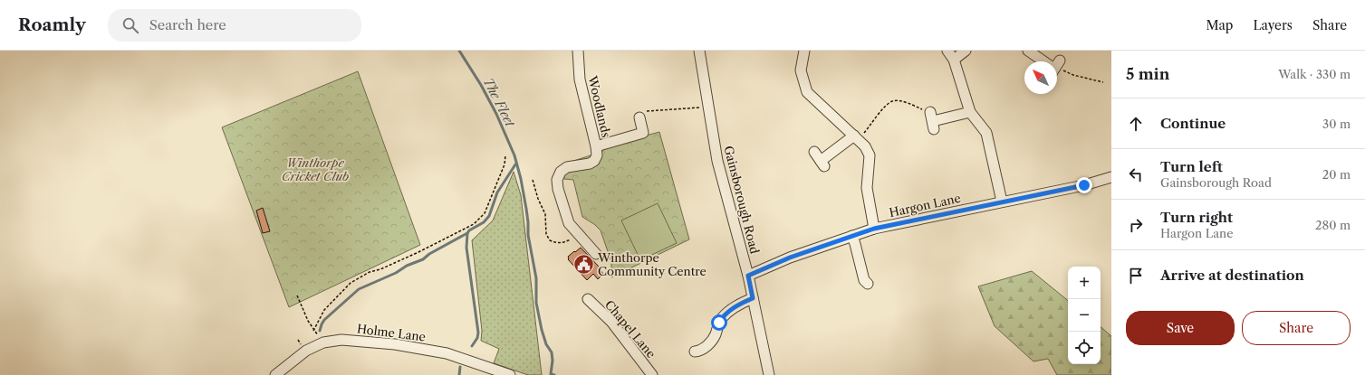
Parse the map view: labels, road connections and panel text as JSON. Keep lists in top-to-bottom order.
{
  "streets": {
    "street": [
      "Woodlands",
      "Gainsborough Road",
      "Hargon Lane",
      "Chapel Lane",
      "Holme Lane"
    ]
  },
  "crossings": [
    ["Gainsborough Road", "Hargon Lane"]
  ],
  "water": ["The Fleet"],
  "parks": ["Winthorpe Cricket Club"],
  "places": {
    "public building": ["Winthorpe Community Centre"]
  },
  "north": "top left",
  "page": {
    "header": "Roamly",
    "search": "Search here",
    "nav": ["Map", "Layers", "Share"],
    "heading": ["5 min", "Walk · 330 m"],
    "list": [
      ["Continue", "30 m"],
      ["Turn left", "Gainsborough Road", "20 m"],
      ["Turn right", "Hargon Lane", "280 m"],
      "Arrive at destination"
    ],
    "map_buttons": ["+", "−"],
    "buttons": ["Save", "Share"]
  }
}
